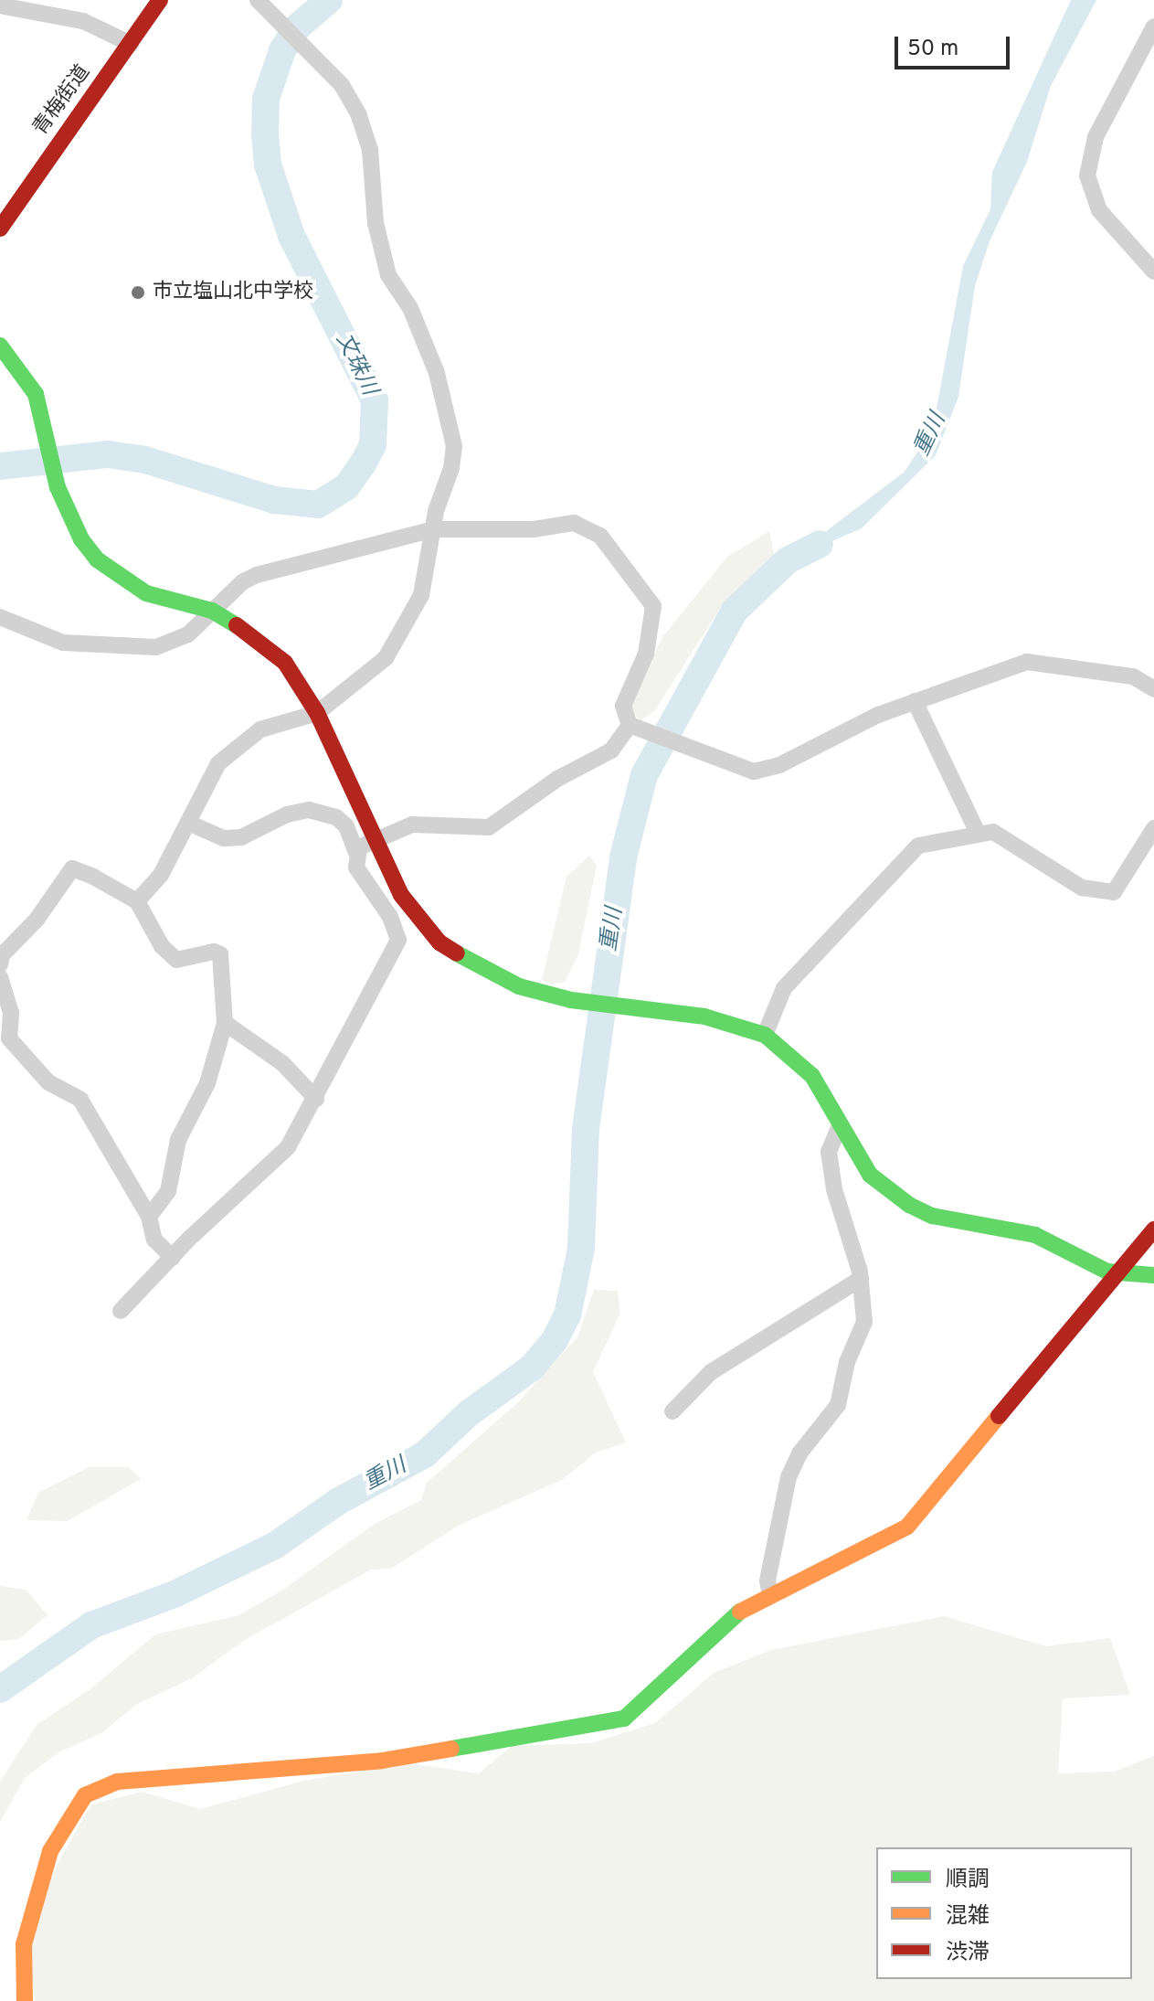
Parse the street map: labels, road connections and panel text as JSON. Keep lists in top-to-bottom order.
{
  "streets": {
    "main road": ["青梅街道"]
  },
  "water": ["文珠川", "重川"],
  "places": ["市立塩山北中学校"],
  "legend": ["順調", "混雑", "渋滞"],
  "scale_bar": "50 m"
}
